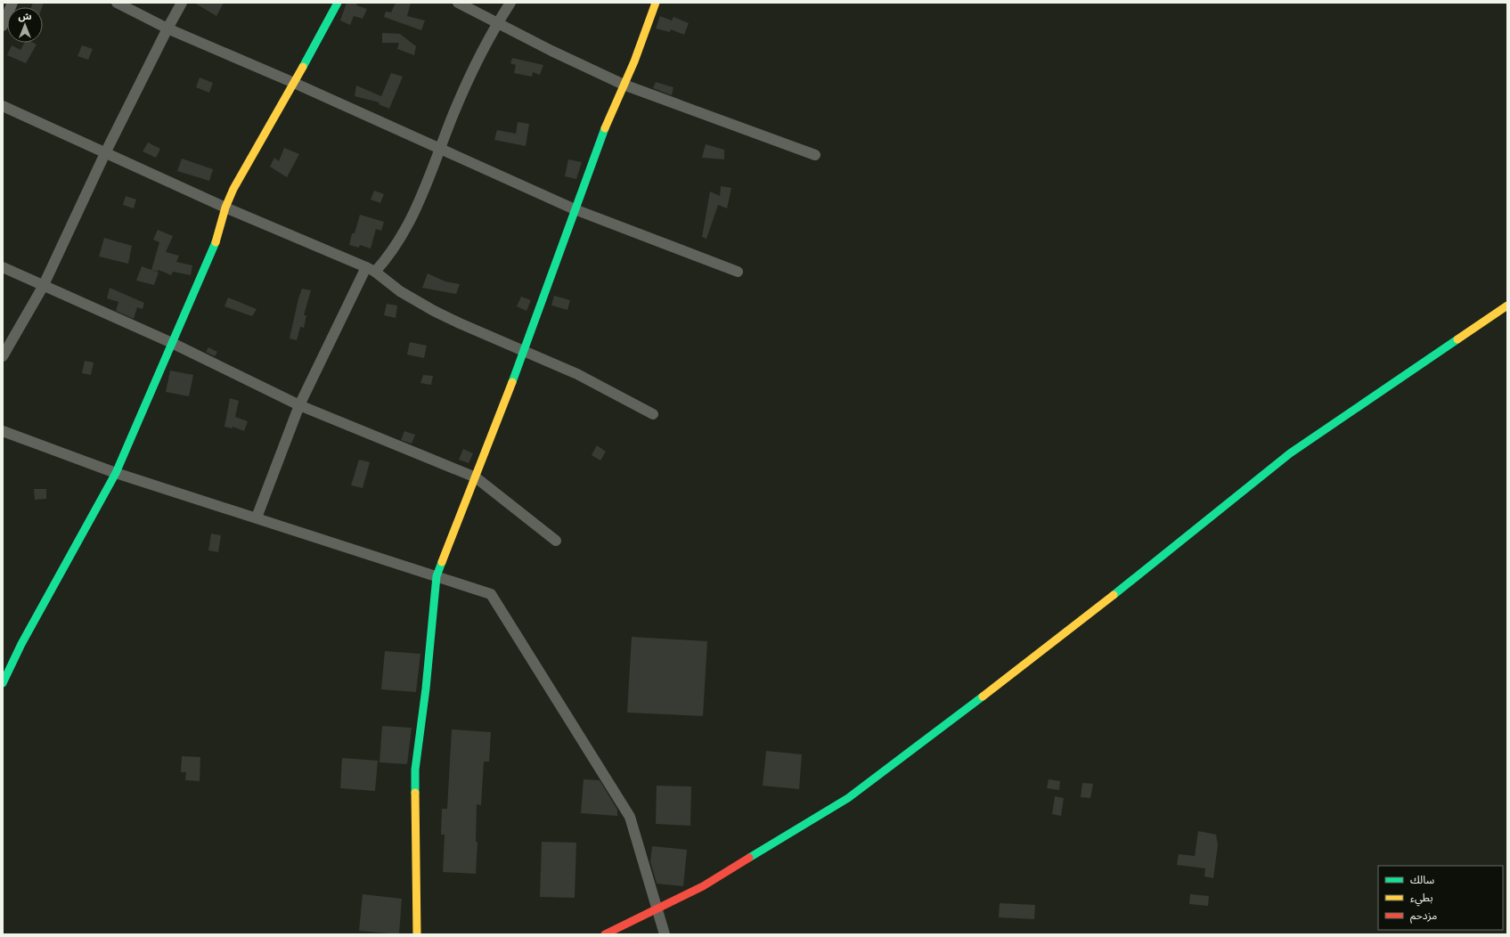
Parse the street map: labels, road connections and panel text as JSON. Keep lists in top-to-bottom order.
{
  "legend": ["سالك", "بطيء", "مزدحم"],
  "north": "top"
}
